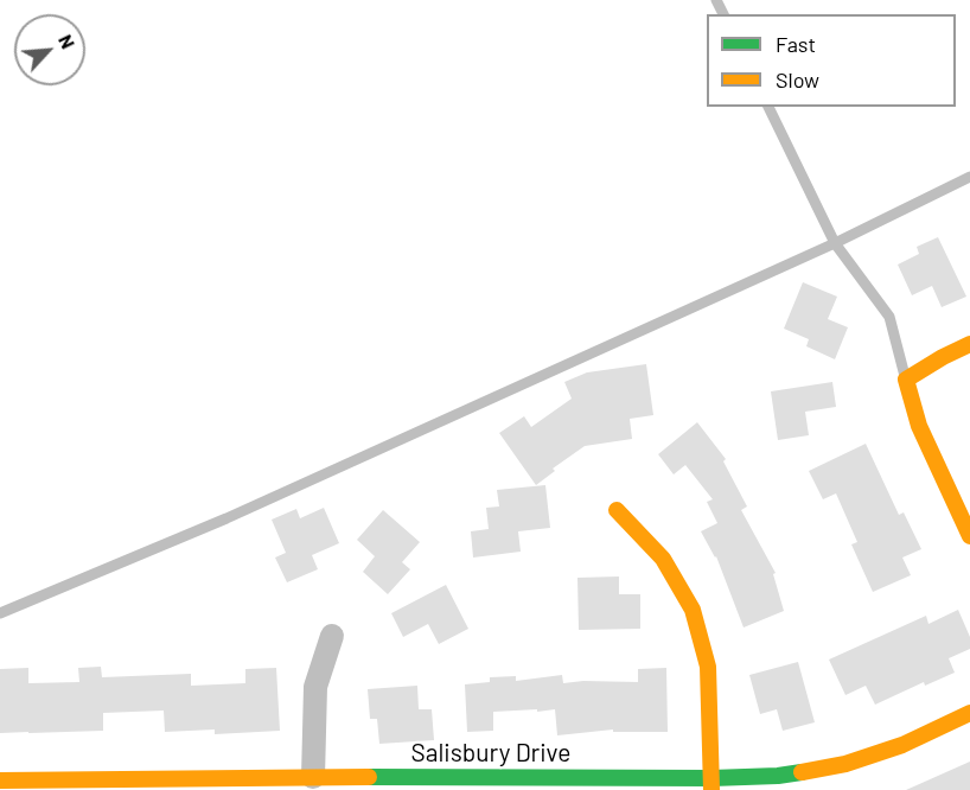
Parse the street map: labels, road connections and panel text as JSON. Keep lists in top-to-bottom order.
{
  "streets": {
    "street": ["Salisbury Drive"]
  },
  "legend": ["Fast", "Slow"],
  "north": "top right"
}
